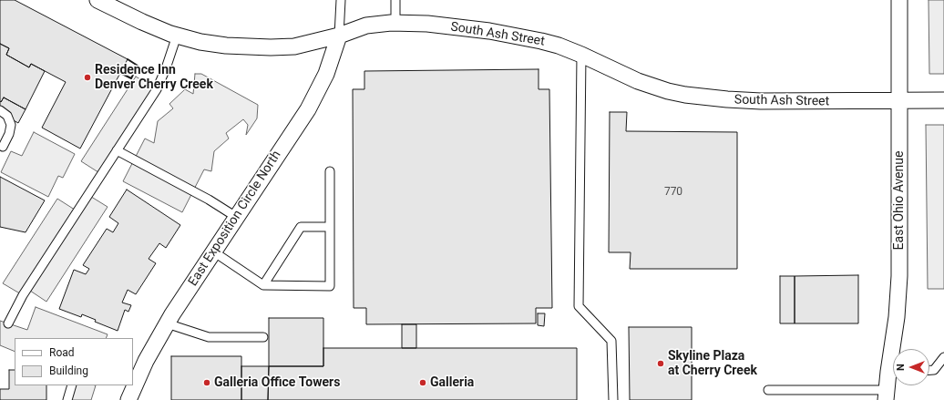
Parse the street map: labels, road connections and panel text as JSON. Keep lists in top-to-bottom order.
{
  "streets": {
    "street": ["South Ash Street", "East Ohio Avenue", "East Exposition Circle North"]
  },
  "crossings": [
    ["South Ash Street", "East Ohio Avenue"],
    ["South Ash Street", "East Exposition Circle North"]
  ],
  "places": [
    "Residence Inn Denver Cherry Creek",
    "Skyline Plaza at Cherry Creek",
    "Galleria Office Towers",
    "Galleria"
  ],
  "house_numbers": ["770"],
  "legend": ["Road", "Building"],
  "north": "left"
}
